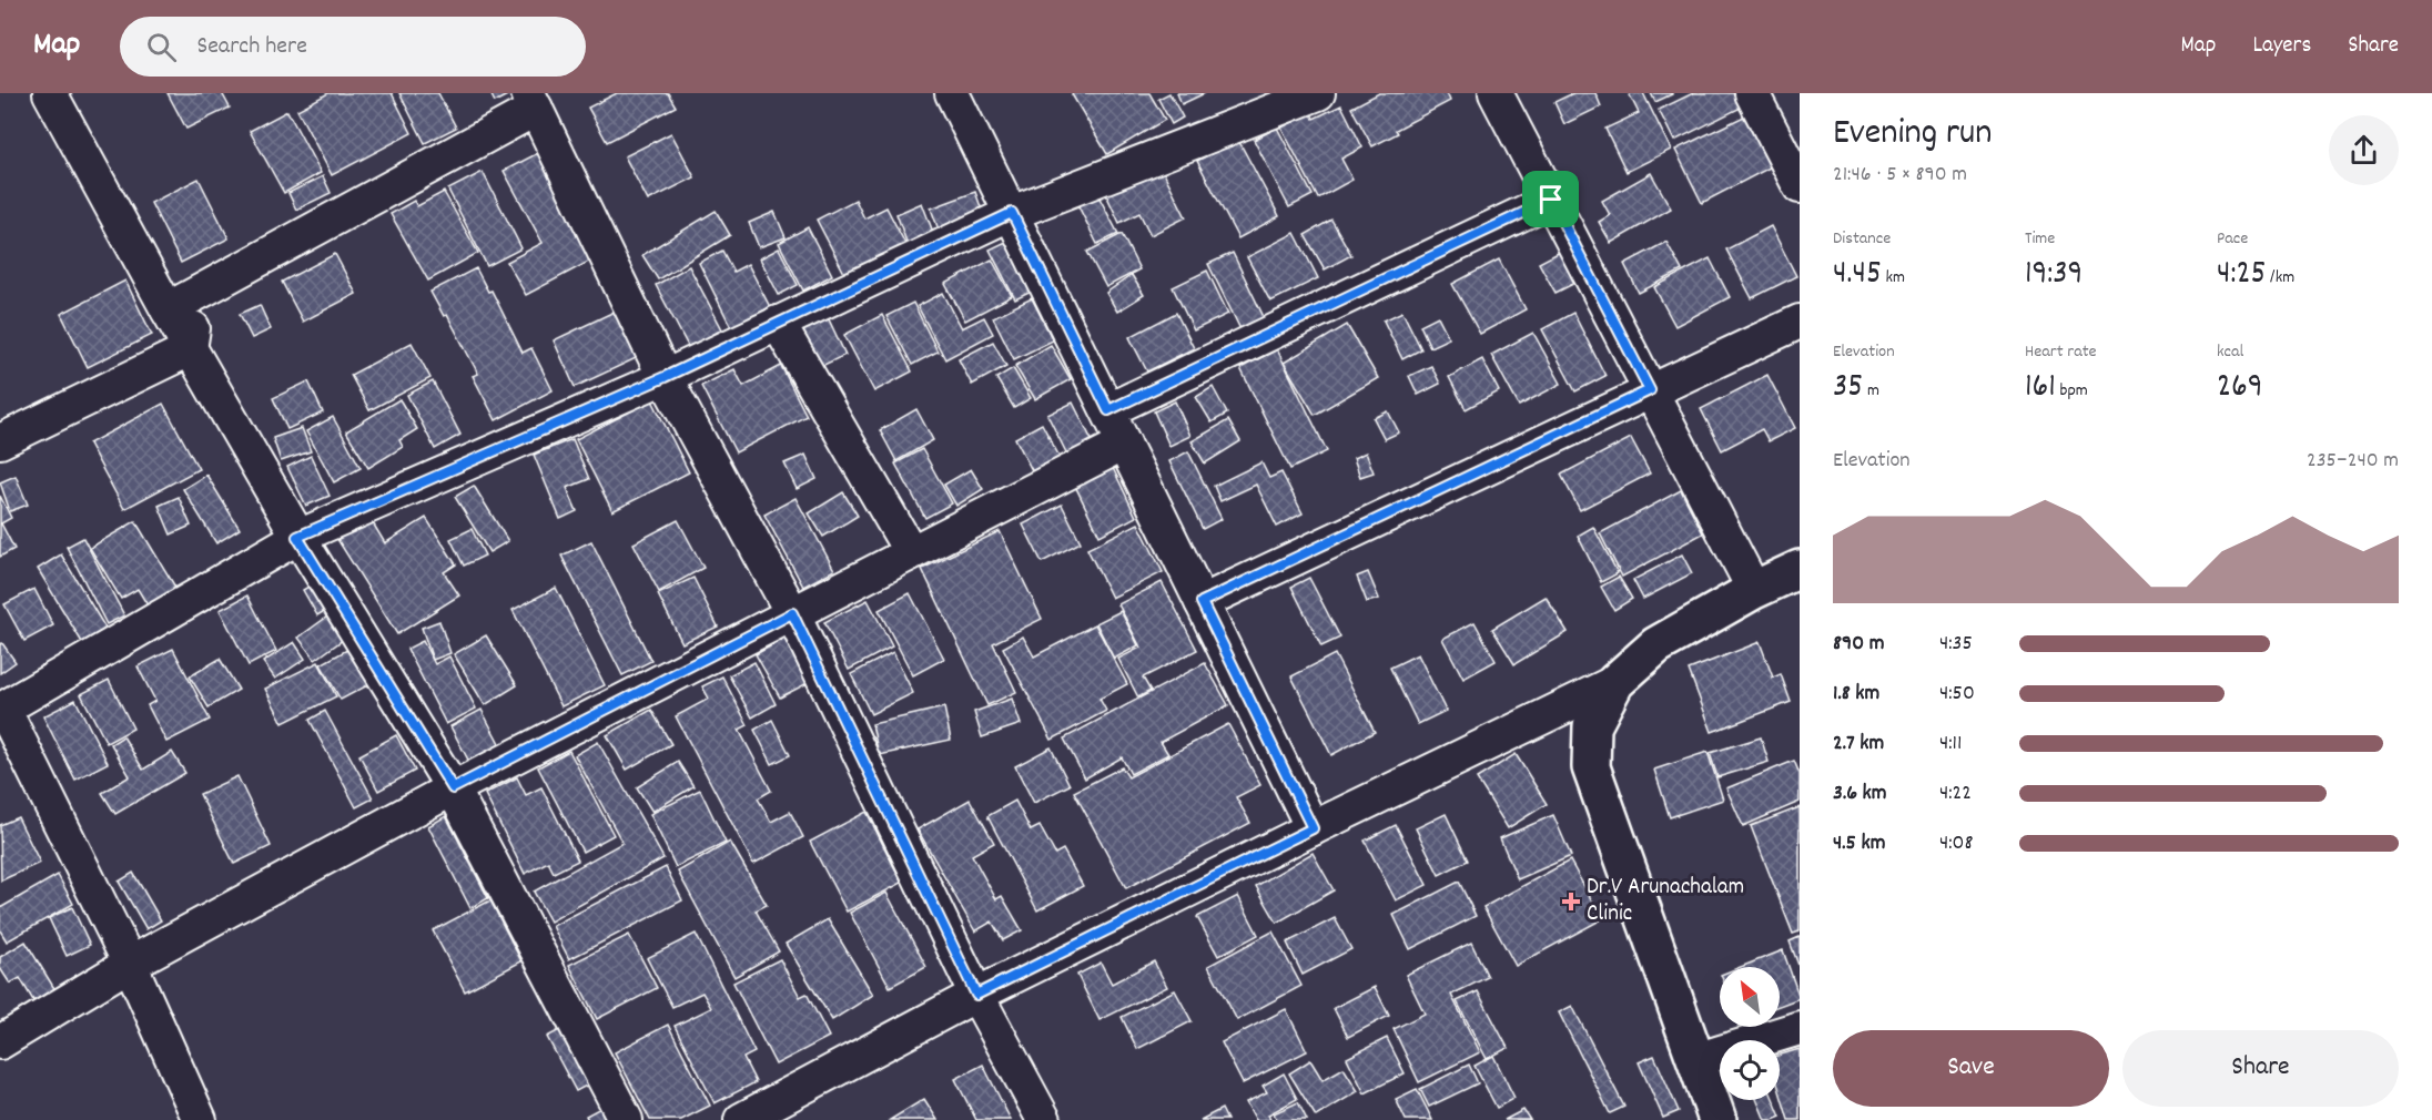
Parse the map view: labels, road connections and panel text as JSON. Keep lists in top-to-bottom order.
{
  "places": {
    "health": ["Dr.V Arunachalam Clinic"]
  },
  "north": "top left",
  "page": {
    "header": "Map",
    "search": "Search here",
    "nav": ["Map", "Layers", "Share"],
    "heading": ["Evening run", "21:46 · 5 × 890 m"],
    "stats": [
      ["Distance", "4.45 km"],
      ["Time", "19:39"],
      ["Pace", "4:25 /km"],
      ["Elevation", "35 m"],
      ["Heart rate", "161 bpm"],
      ["kcal", "269"]
    ],
    "chart": ["Elevation", "235–240 m"],
    "list": [
      {
        "name": "890 m",
        "note": "4:35"
      },
      {
        "name": "1.8 km",
        "note": "4:50"
      },
      {
        "name": "2.7 km",
        "note": "4:11"
      },
      {
        "name": "3.6 km",
        "note": "4:22"
      },
      {
        "name": "4.5 km",
        "note": "4:08"
      }
    ],
    "buttons": ["Save", "Share"]
  }
}
